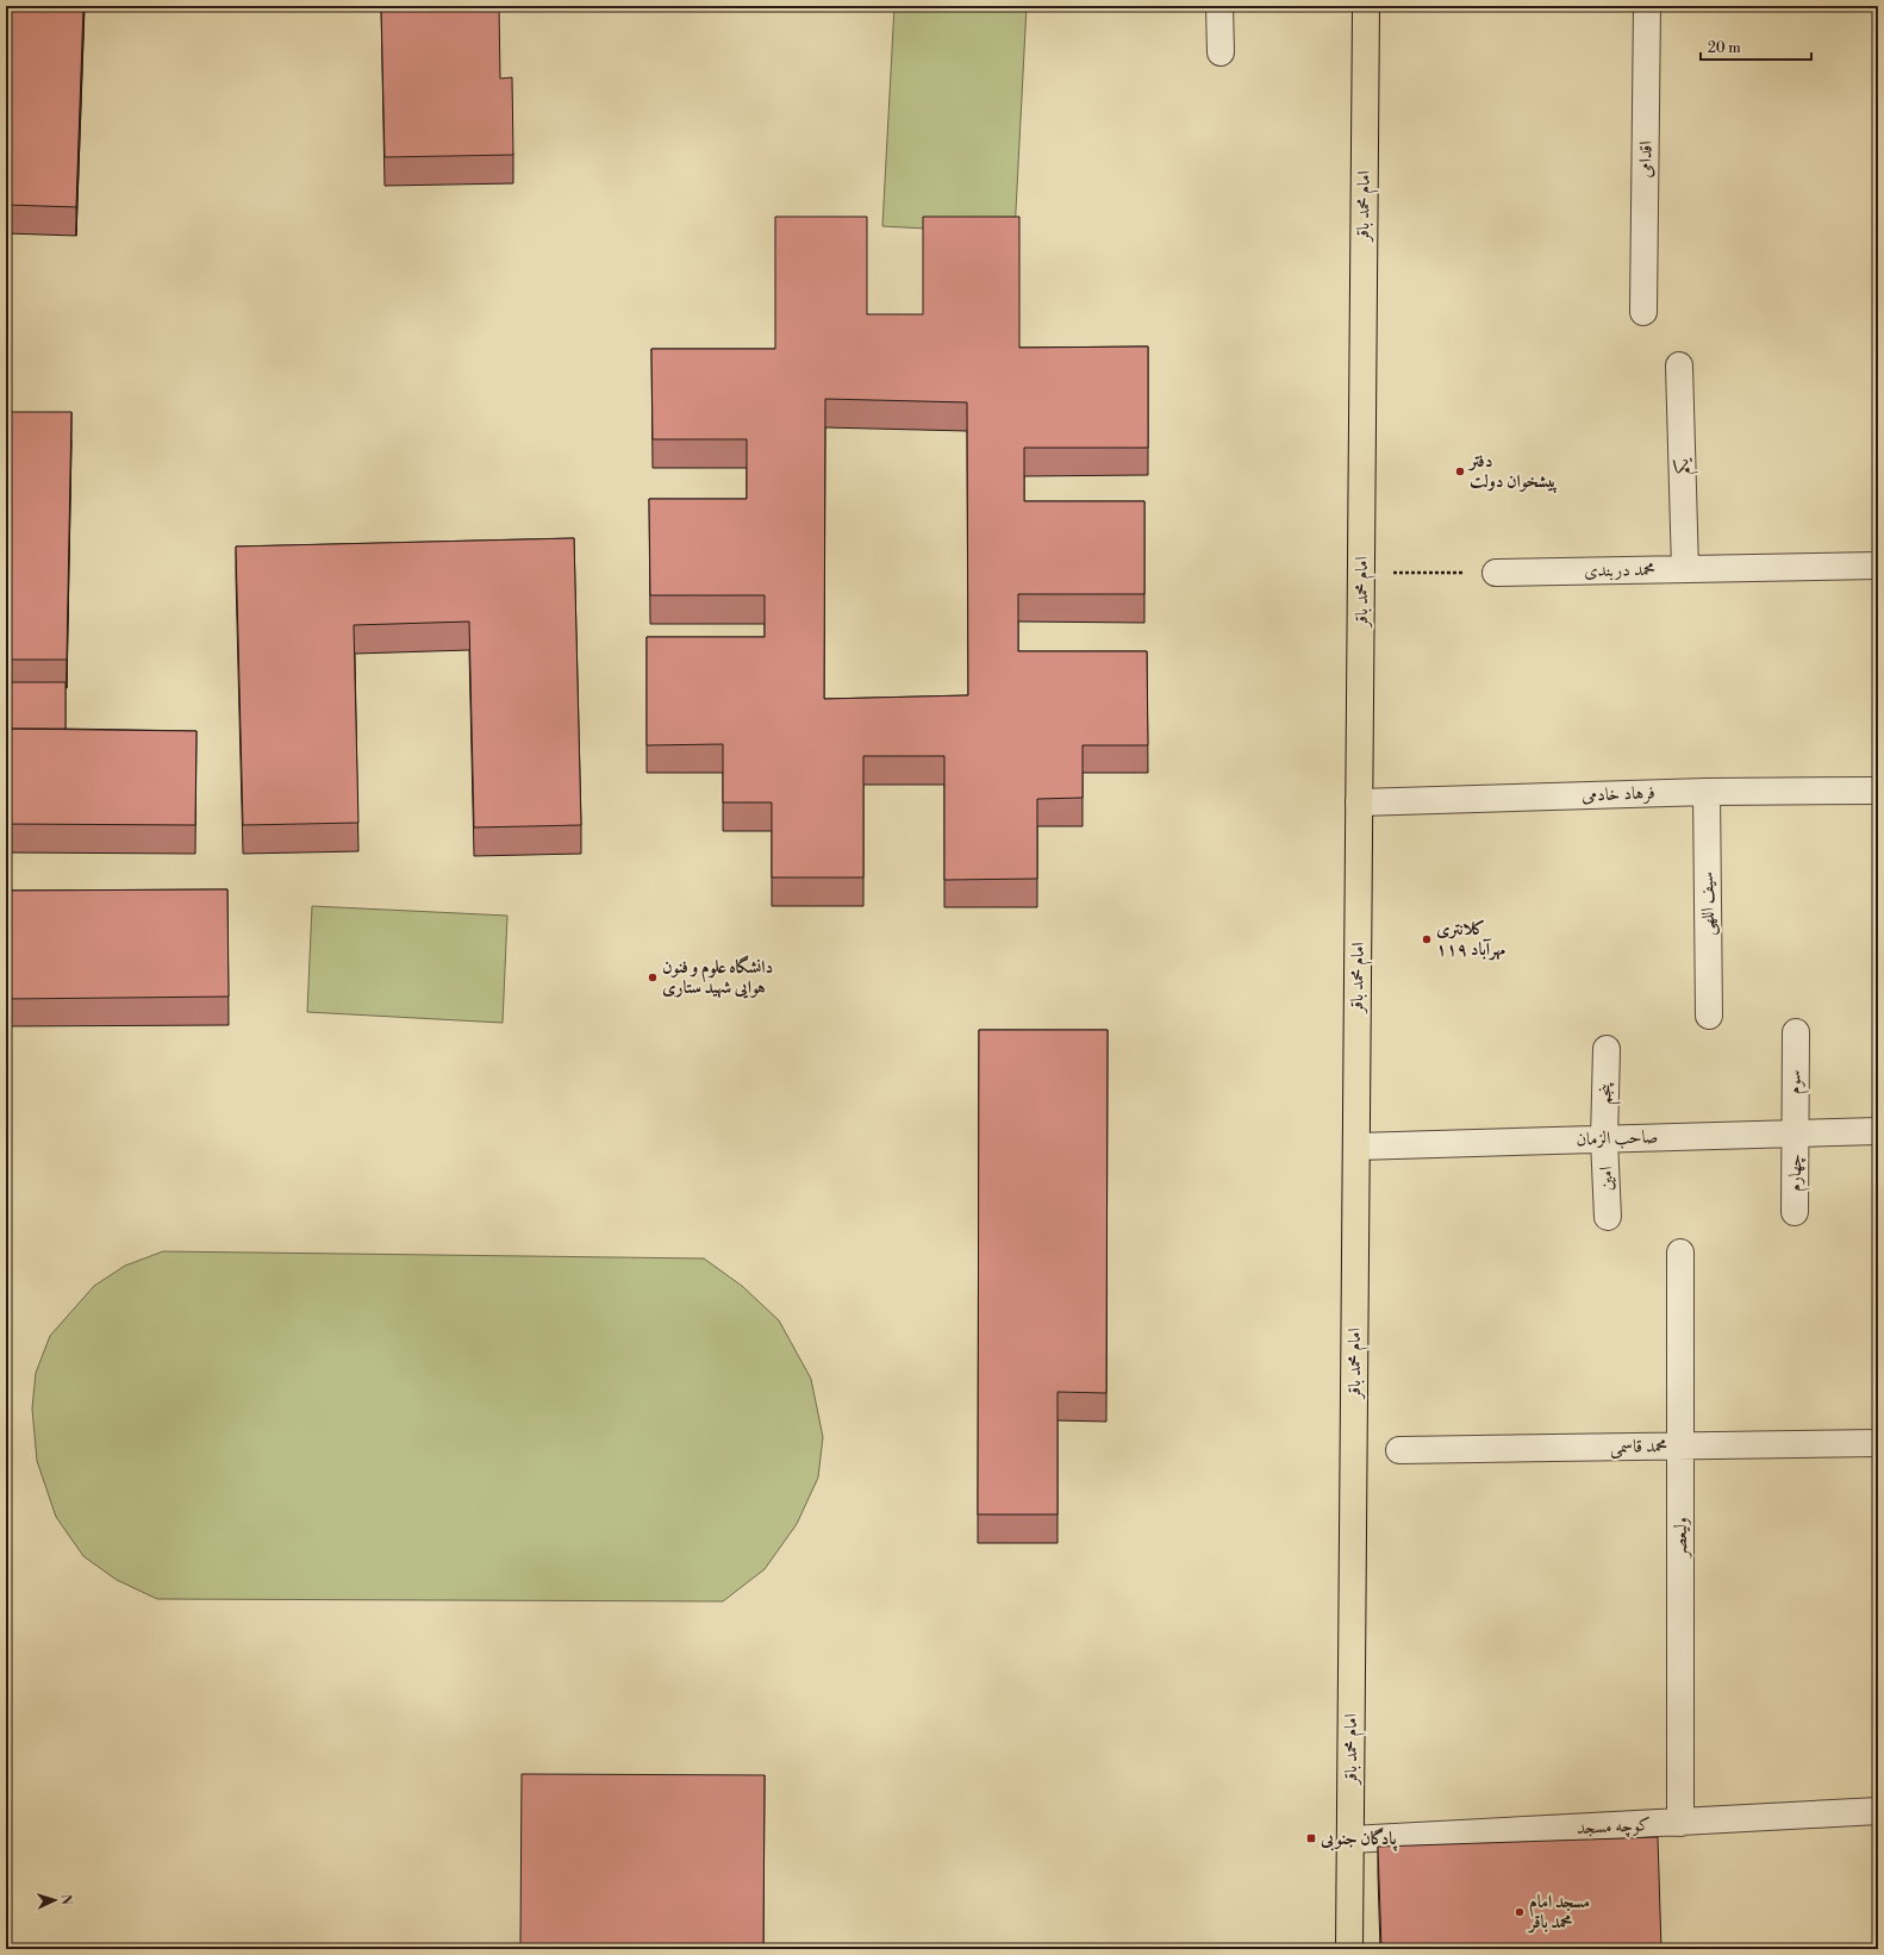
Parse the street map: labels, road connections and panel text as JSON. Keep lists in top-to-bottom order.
{
  "streets": {
    "main road": ["امام محمد باقر"],
    "street": [
      "اقدامی",
      "یکم",
      "محمد دربندی",
      "فرهاد خادمی",
      "سیف اللهی",
      "سوم",
      "پنجم",
      "صاحب الزمان",
      "چهارم",
      "امین",
      "محمد قاسمی",
      "ولیعصر",
      "کوچه مسجد"
    ]
  },
  "crossings": [
    ["امام محمد باقر", "فرهاد خادمی"],
    ["امام محمد باقر", "صاحب الزمان"],
    ["امام محمد باقر", "کوچه مسجد"],
    ["یکم", "محمد دربندی"],
    ["فرهاد خادمی", "سیف اللهی"],
    ["سوم", "صاحب الزمان"],
    ["سوم", "چهارم"],
    ["پنجم", "صاحب الزمان"],
    ["پنجم", "امین"],
    ["صاحب الزمان", "چهارم"],
    ["صاحب الزمان", "امین"],
    ["محمد قاسمی", "ولیعصر"],
    ["ولیعصر", "کوچه مسجد"]
  ],
  "places": {
    "other": [
      "دفتر پیشخوان دولت",
      "کلانتری ۱۱۹ مهرآباد",
      "دانشگاه علوم و فنون هوایی شهید ستاری",
      "مسجد امام محمد باقر"
    ],
    "transit": ["پادگان جنوبی"]
  },
  "scale_bar": "20 m",
  "north": "right"
}
